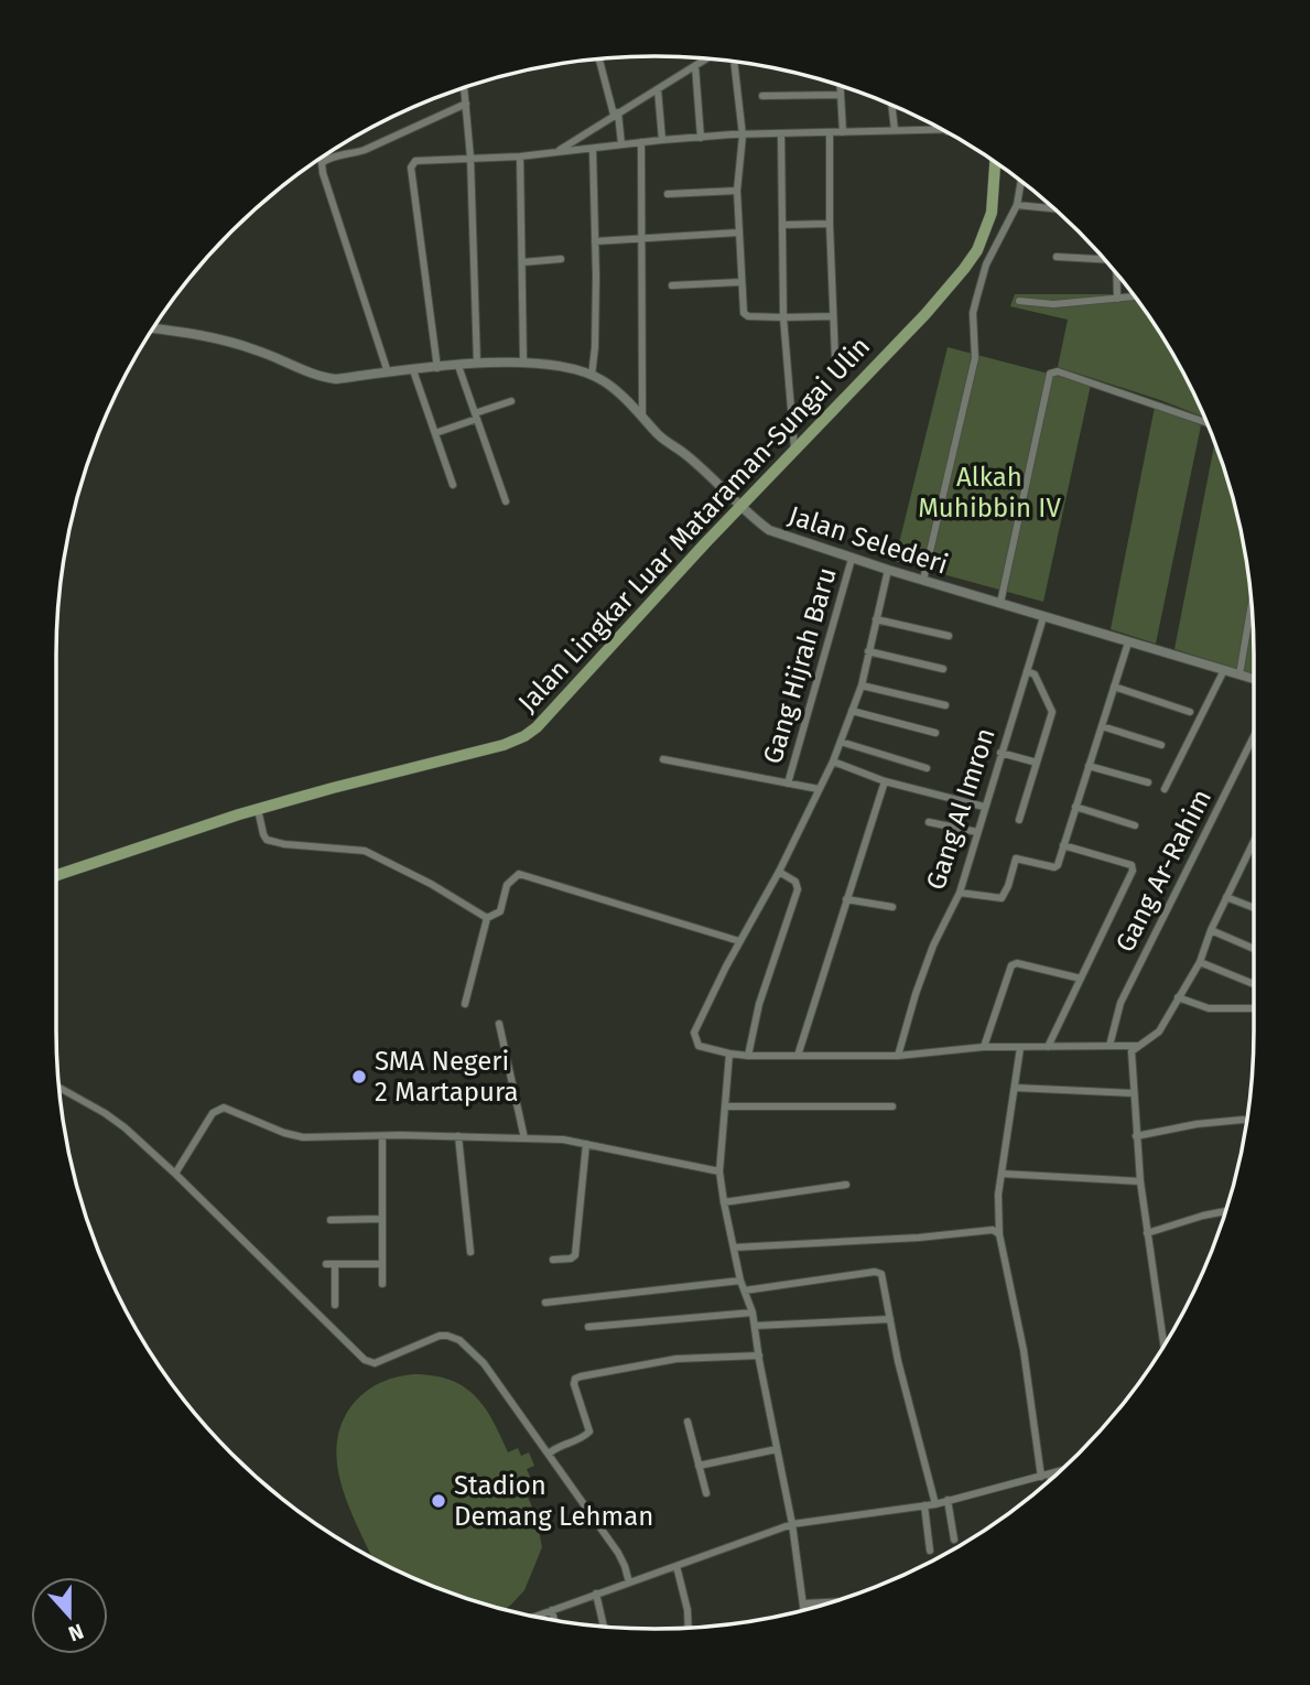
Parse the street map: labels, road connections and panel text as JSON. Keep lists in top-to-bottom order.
{
  "streets": {
    "main road": ["Jalan Lingkar Luar Mataraman-Sungai Ulin"],
    "street": [
      "Jalan Selederi",
      "Gang Hijrah Baru",
      "Gang Al Imron",
      "Gang Ar-Rahim"
    ]
  },
  "crossings": [
    ["Jalan Lingkar Luar Mataraman-Sungai Ulin", "Jalan Selederi"],
    ["Jalan Selederi", "Gang Hijrah Baru"],
    ["Jalan Selederi", "Gang Al Imron"]
  ],
  "parks": ["Alkah Muhibbin IV"],
  "places": ["SMA Negeri 2 Martapura", "Stadion Demang Lehman"],
  "north": "bottom"
}
